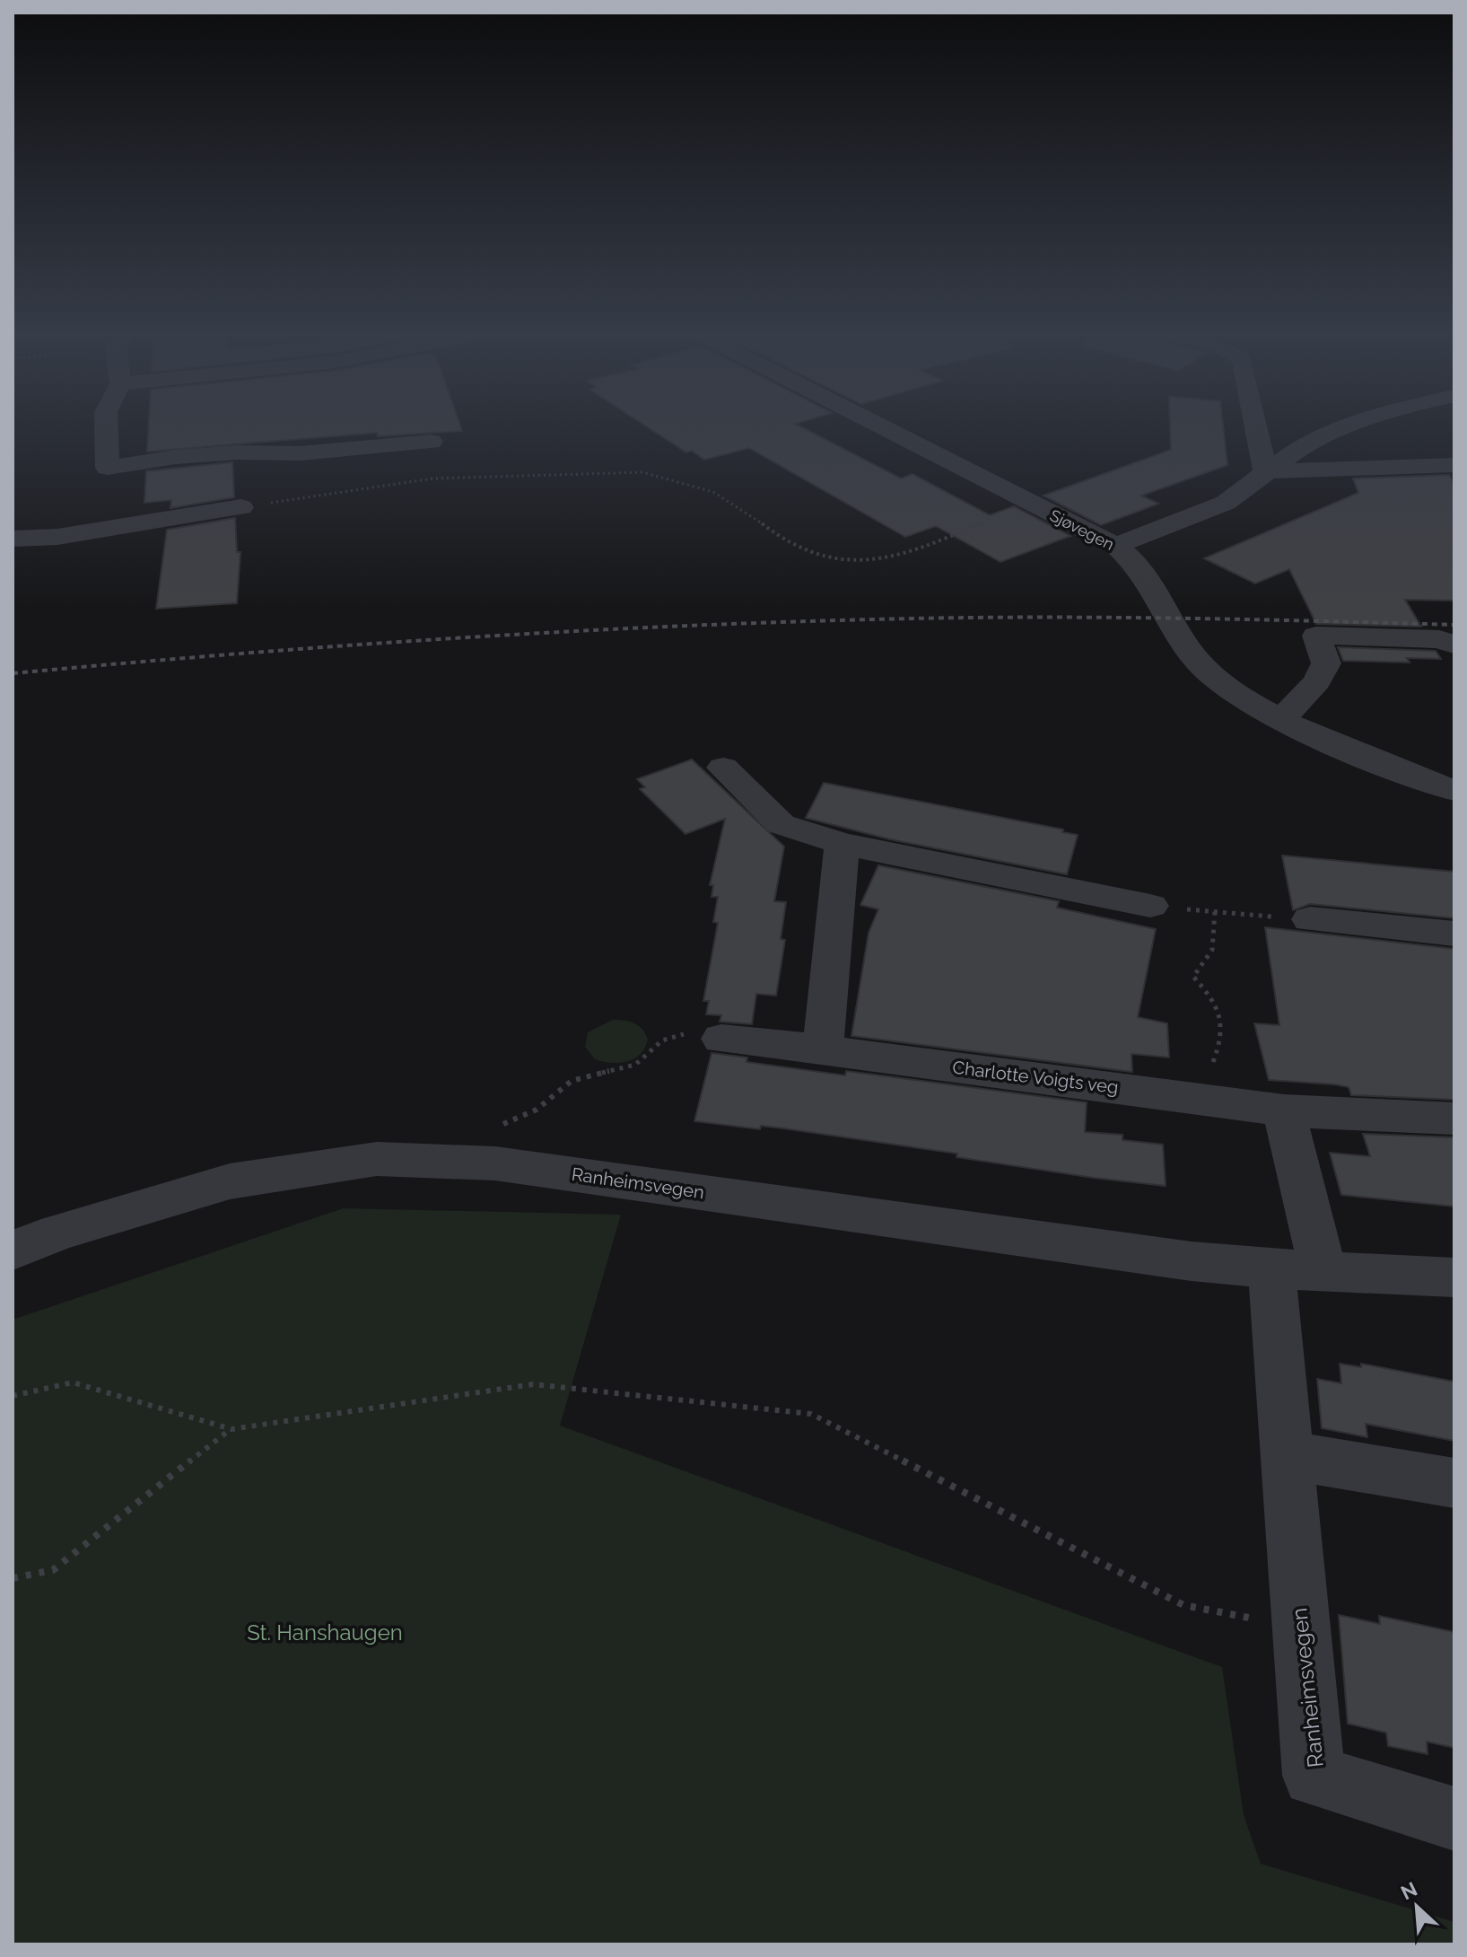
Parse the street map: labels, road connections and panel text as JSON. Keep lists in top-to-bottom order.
{
  "streets": {
    "street": ["Sjøvegen", "Charlotte Voigts veg", "Ranheimsvegen"]
  },
  "parks": ["St. Hanshaugen"],
  "north": "top left"
}
